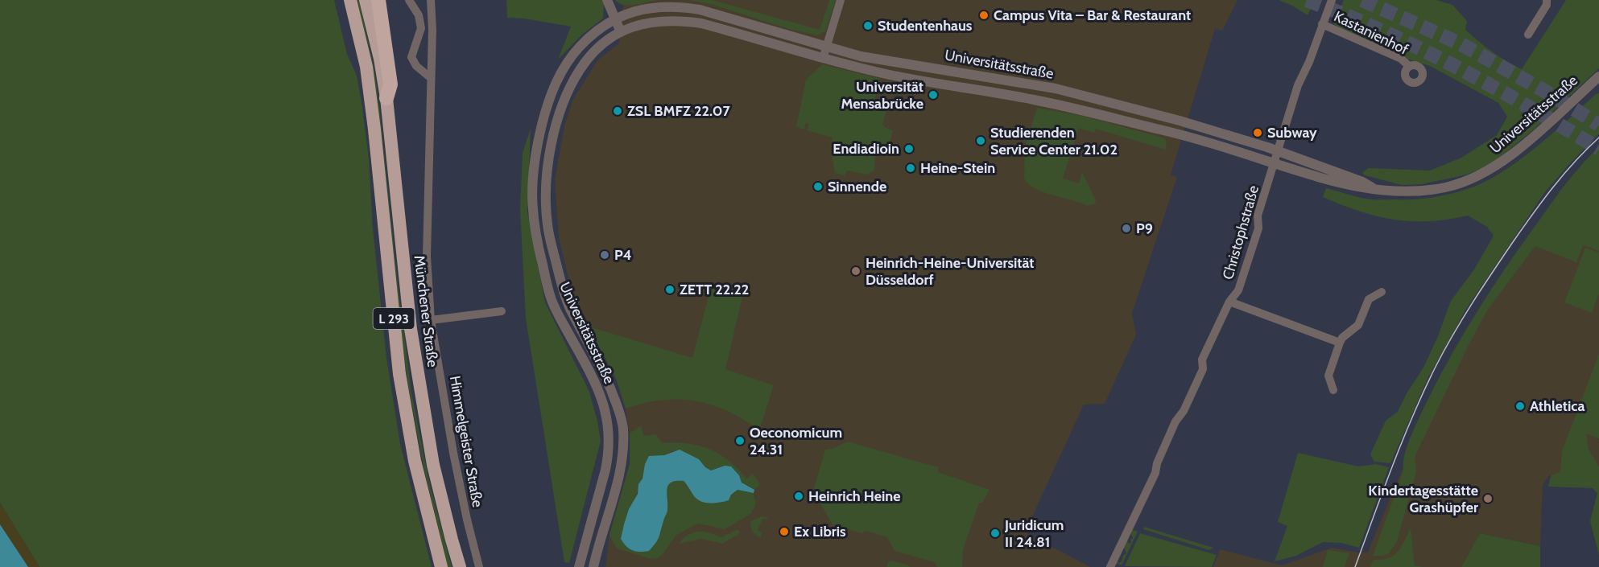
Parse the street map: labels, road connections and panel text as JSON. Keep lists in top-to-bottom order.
{
  "streets": {
    "highway": ["Münchener Straße", "L 293"],
    "street": [
      "Kastanienhof",
      "Universitätsstraße",
      "Christophstraße",
      "Himmelgeister Straße"
    ]
  },
  "crossings": [
    ["Kastanienhof", "Christophstraße"],
    ["Universitätsstraße", "Christophstraße"]
  ],
  "places": [
    "Campus Vita – Bar & Restaurant",
    "Studentenhaus",
    "Universität Mensabrücke",
    "ZSL BMFZ 22.07",
    "Subway",
    "Studierenden Service Center 21.02",
    "Endiadioin",
    "Heine-Stein",
    "Sinnende",
    "P9",
    "P4",
    "Heinrich-Heine-Universität Düsseldorf",
    "ZETT 22.22",
    "Athletica",
    "Oeconomicum 24.31",
    "Heinrich Heine",
    "Kindertagesstätte Grashüpfer",
    "Ex Libris",
    "Juridicum II 24.81"
  ]
}
